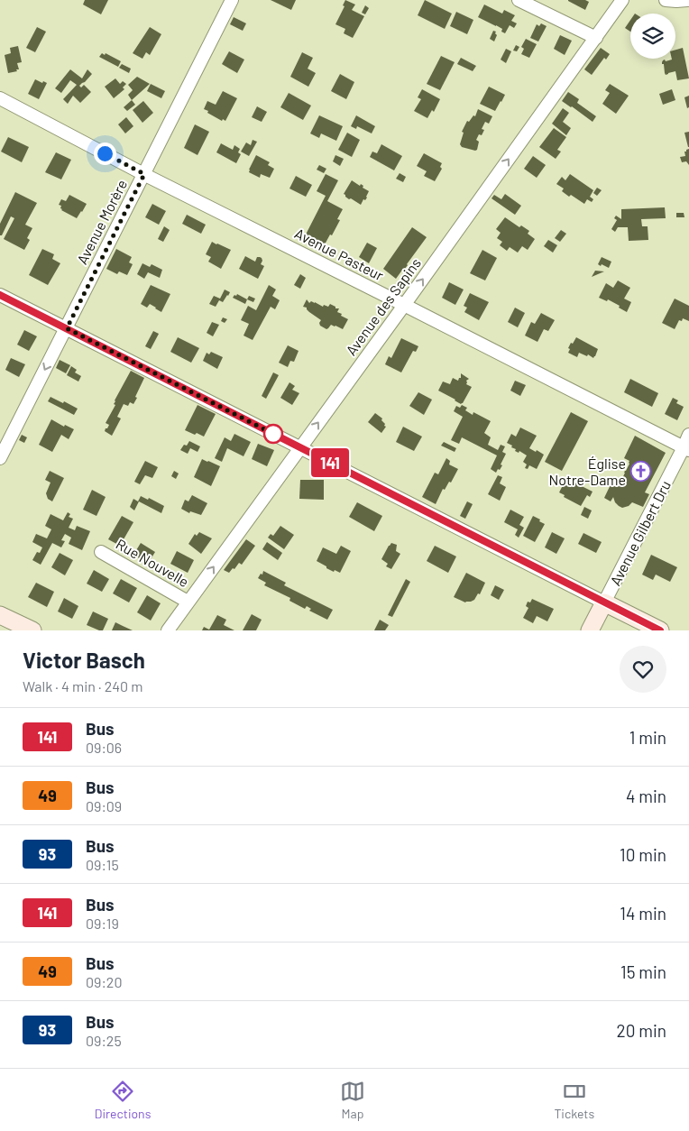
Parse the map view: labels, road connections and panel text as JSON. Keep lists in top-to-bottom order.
{
  "streets": {
    "street": [
      "Avenue Morère",
      "Avenue Pasteur",
      "Avenue des Sapins",
      "Avenue Gilbert Dru",
      "Rue Nouvelle"
    ]
  },
  "crossings": [
    ["Avenue Morère", "Avenue Pasteur"],
    ["Avenue Pasteur", "Avenue des Sapins"],
    ["Avenue Pasteur", "Avenue Gilbert Dru"],
    ["Avenue des Sapins", "Rue Nouvelle"]
  ],
  "one_way": ["Avenue des Sapins"],
  "places": {
    "church": ["Église Notre-Dame"]
  },
  "lines": ["bus line 141"],
  "page": {
    "on_map": "141",
    "heading": ["Victor Basch", "Walk · 4 min · 240 m"],
    "list": [
      {
        "mark": "141",
        "name": "Bus",
        "note": "09:06",
        "value": "1 min"
      },
      {
        "mark": "49",
        "name": "Bus",
        "note": "09:09",
        "value": "4 min"
      },
      {
        "mark": "93",
        "name": "Bus",
        "note": "09:15",
        "value": "10 min"
      },
      {
        "mark": "141",
        "name": "Bus",
        "note": "09:19",
        "value": "14 min"
      },
      {
        "mark": "49",
        "name": "Bus",
        "note": "09:20",
        "value": "15 min"
      },
      {
        "mark": "93",
        "name": "Bus",
        "note": "09:25",
        "value": "20 min"
      }
    ],
    "tabs": ["Directions", "Map", "Tickets"]
  }
}
